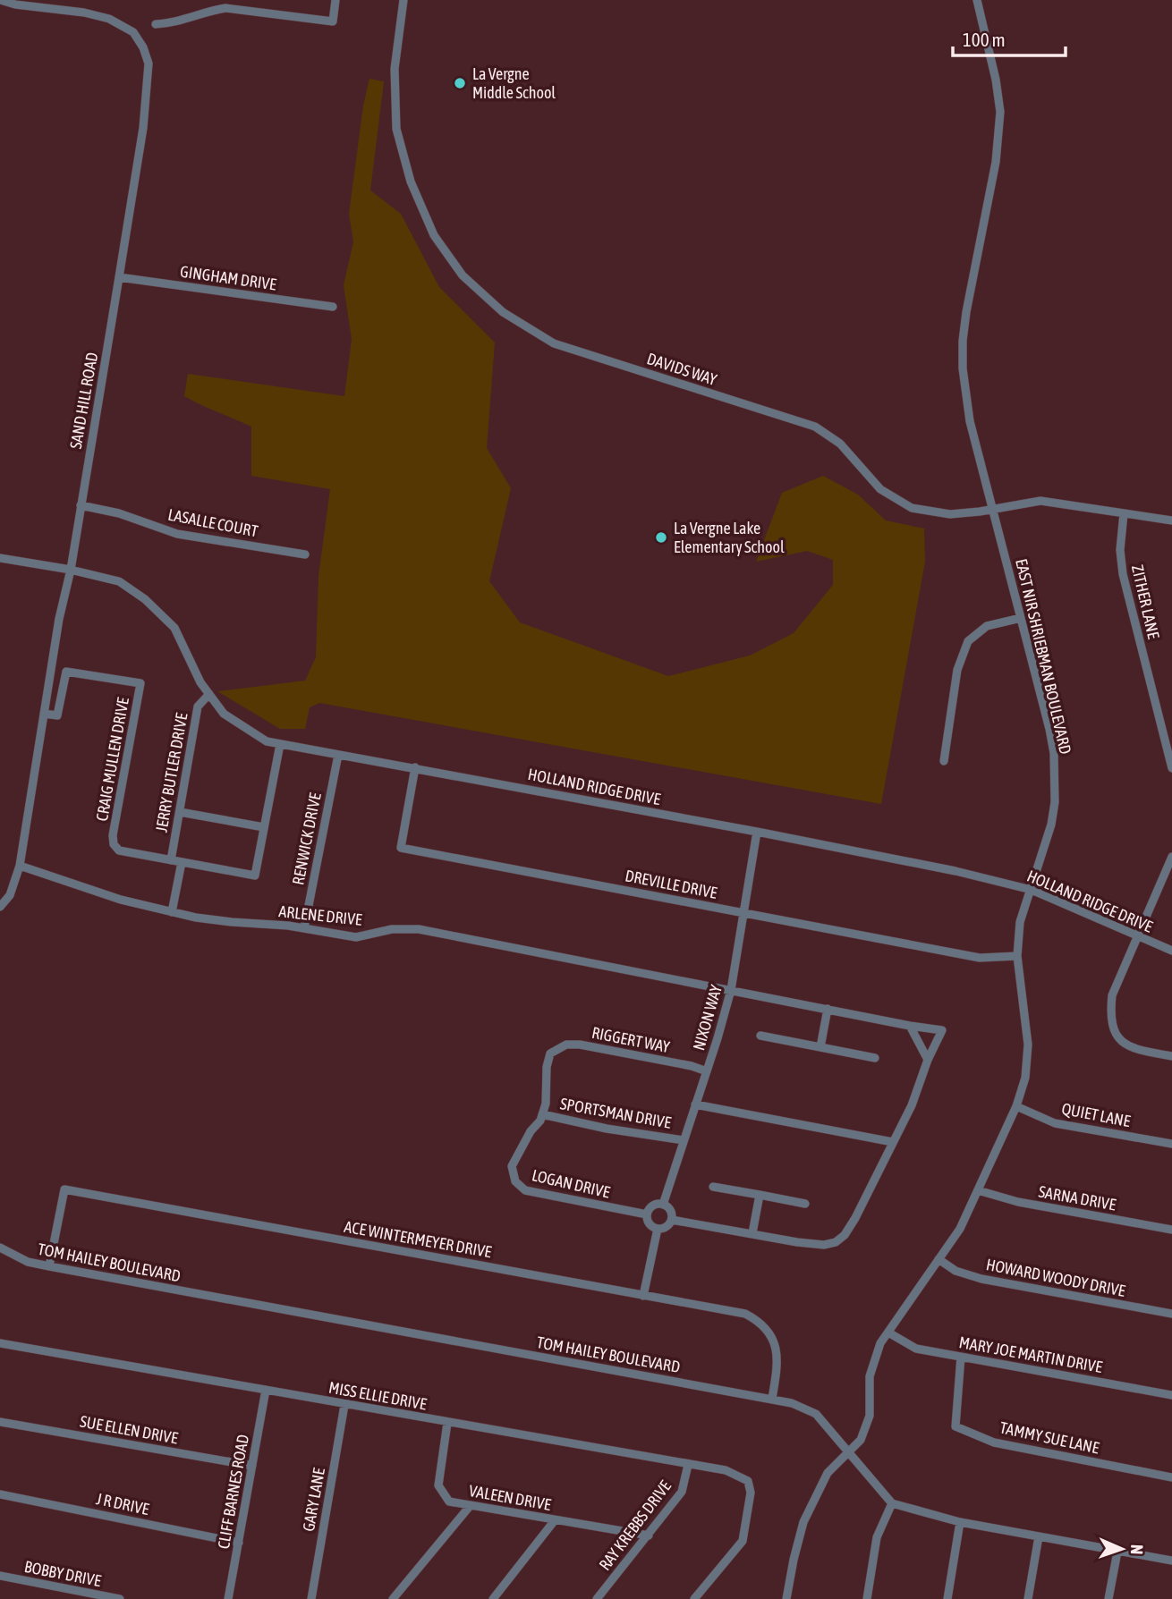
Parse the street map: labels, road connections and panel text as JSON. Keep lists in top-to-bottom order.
{
  "streets": {
    "street": [
      "GINGHAM DRIVE",
      "DAVIDS WAY",
      "SAND HILL ROAD",
      "LASALLE COURT",
      "ZITHER LANE",
      "EAST NIR SHRIEBMAN BOULEVARD",
      "CRAIG MULLEN DRIVE",
      "JERRY BUTLER DRIVE",
      "HOLLAND RIDGE DRIVE",
      "RENWICK DRIVE",
      "DREVILLE DRIVE",
      "ARLENE DRIVE",
      "NIXON WAY",
      "RIGGERT WAY",
      "SPORTSMAN DRIVE",
      "QUIET LANE",
      "LOGAN DRIVE",
      "SARNA DRIVE",
      "ACE WINTERMEYER DRIVE",
      "TOM HAILEY BOULEVARD",
      "HOWARD WOODY DRIVE",
      "MARY JOE MARTIN DRIVE",
      "MISS ELLIE DRIVE",
      "SUE ELLEN DRIVE",
      "TAMMY SUE LANE",
      "CLIFF BARNES ROAD",
      "VALEEN DRIVE",
      "GARY LANE",
      "J R DRIVE",
      "RAY KREBBS DRIVE",
      "BOBBY DRIVE"
    ]
  },
  "crossings": [
    ["GINGHAM DRIVE", "SAND HILL ROAD"],
    ["DAVIDS WAY", "ZITHER LANE"],
    ["DAVIDS WAY", "EAST NIR SHRIEBMAN BOULEVARD"],
    ["SAND HILL ROAD", "LASALLE COURT"],
    ["SAND HILL ROAD", "CRAIG MULLEN DRIVE"],
    ["SAND HILL ROAD", "HOLLAND RIDGE DRIVE"],
    ["SAND HILL ROAD", "ARLENE DRIVE"],
    ["EAST NIR SHRIEBMAN BOULEVARD", "HOLLAND RIDGE DRIVE"],
    ["EAST NIR SHRIEBMAN BOULEVARD", "DREVILLE DRIVE"],
    ["EAST NIR SHRIEBMAN BOULEVARD", "QUIET LANE"],
    ["EAST NIR SHRIEBMAN BOULEVARD", "SARNA DRIVE"],
    ["EAST NIR SHRIEBMAN BOULEVARD", "TOM HAILEY BOULEVARD"],
    ["EAST NIR SHRIEBMAN BOULEVARD", "HOWARD WOODY DRIVE"],
    ["EAST NIR SHRIEBMAN BOULEVARD", "MARY JOE MARTIN DRIVE"],
    ["CRAIG MULLEN DRIVE", "JERRY BUTLER DRIVE"],
    ["JERRY BUTLER DRIVE", "HOLLAND RIDGE DRIVE"],
    ["HOLLAND RIDGE DRIVE", "RENWICK DRIVE"],
    ["HOLLAND RIDGE DRIVE", "DREVILLE DRIVE"],
    ["HOLLAND RIDGE DRIVE", "NIXON WAY"],
    ["RENWICK DRIVE", "ARLENE DRIVE"],
    ["DREVILLE DRIVE", "NIXON WAY"],
    ["ARLENE DRIVE", "NIXON WAY"],
    ["NIXON WAY", "RIGGERT WAY"],
    ["NIXON WAY", "SPORTSMAN DRIVE"],
    ["NIXON WAY", "LOGAN DRIVE"],
    ["RIGGERT WAY", "LOGAN DRIVE"],
    ["SPORTSMAN DRIVE", "LOGAN DRIVE"],
    ["ACE WINTERMEYER DRIVE", "TOM HAILEY BOULEVARD"],
    ["MARY JOE MARTIN DRIVE", "TAMMY SUE LANE"],
    ["MISS ELLIE DRIVE", "CLIFF BARNES ROAD"],
    ["MISS ELLIE DRIVE", "VALEEN DRIVE"],
    ["MISS ELLIE DRIVE", "GARY LANE"],
    ["MISS ELLIE DRIVE", "RAY KREBBS DRIVE"],
    ["SUE ELLEN DRIVE", "CLIFF BARNES ROAD"],
    ["CLIFF BARNES ROAD", "J R DRIVE"],
    ["VALEEN DRIVE", "RAY KREBBS DRIVE"]
  ],
  "places": ["La Vergne Middle School", "La Vergne Lake Elementary School"],
  "scale_bar": "100 m",
  "north": "right"
}
